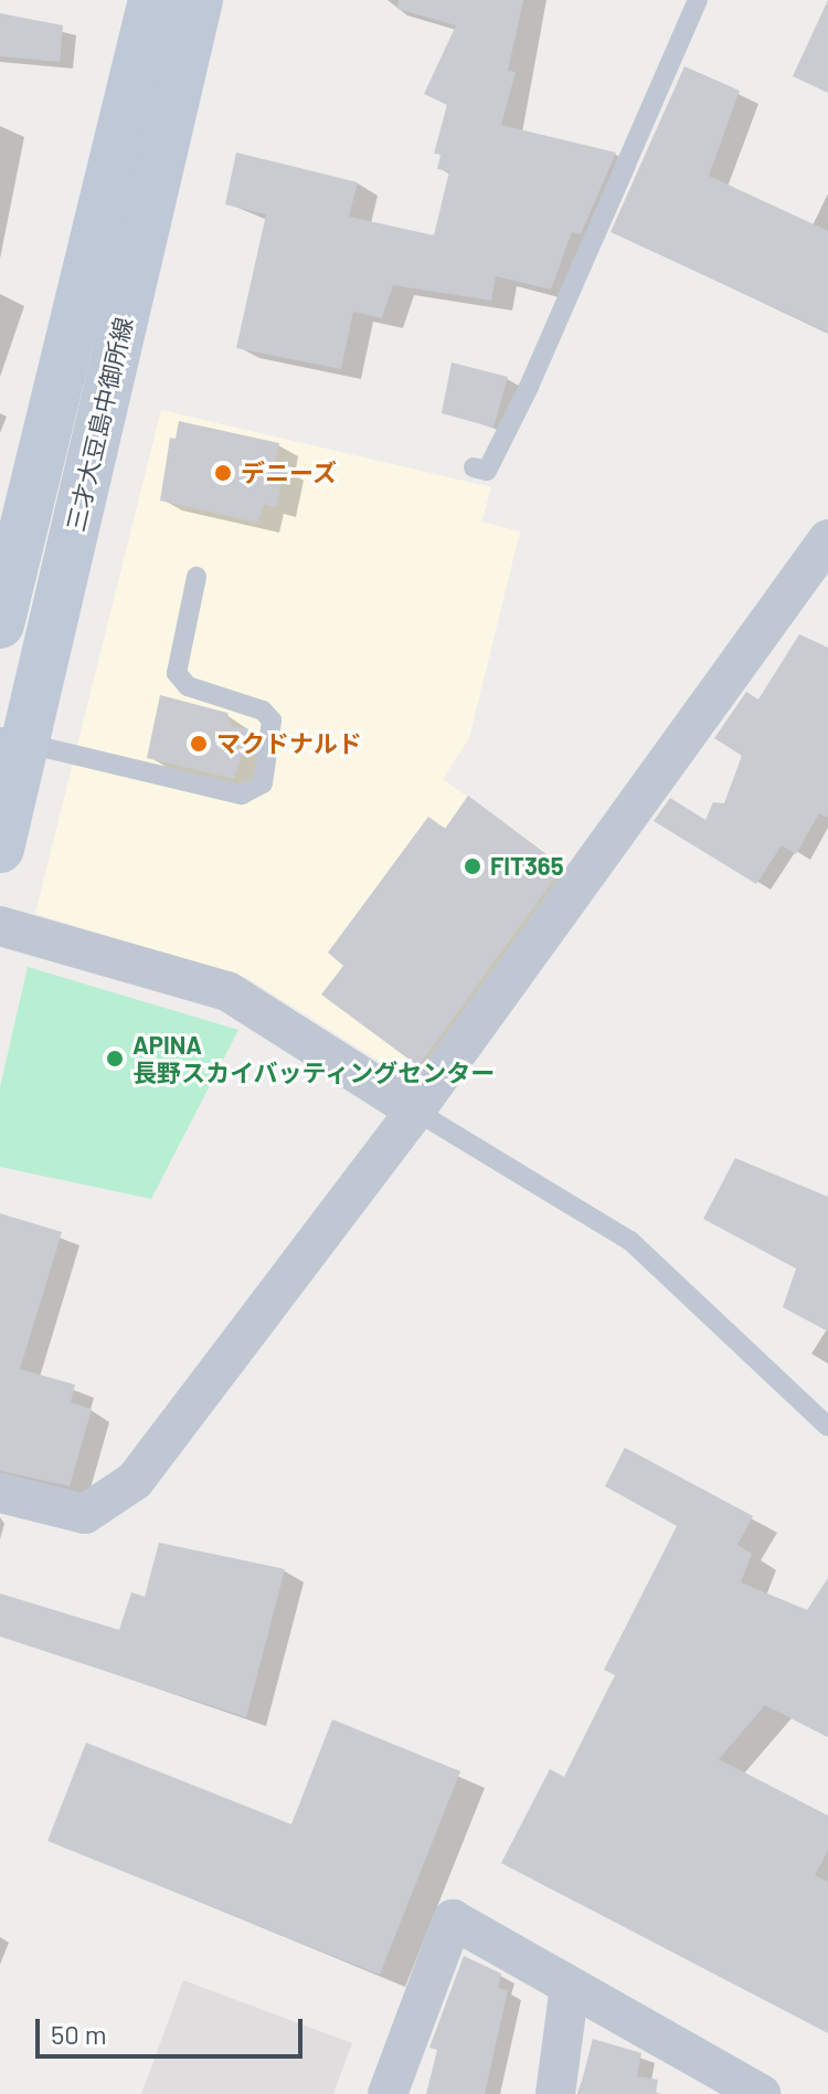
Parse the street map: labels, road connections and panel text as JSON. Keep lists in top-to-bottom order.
{
  "streets": {
    "main road": ["三才大豆島中御所線"]
  },
  "places": [
    "デニーズ",
    "マクドナルド",
    "FIT365",
    "APINA 長野スカイバッティングセンター"
  ],
  "scale_bar": "50 m"
}
